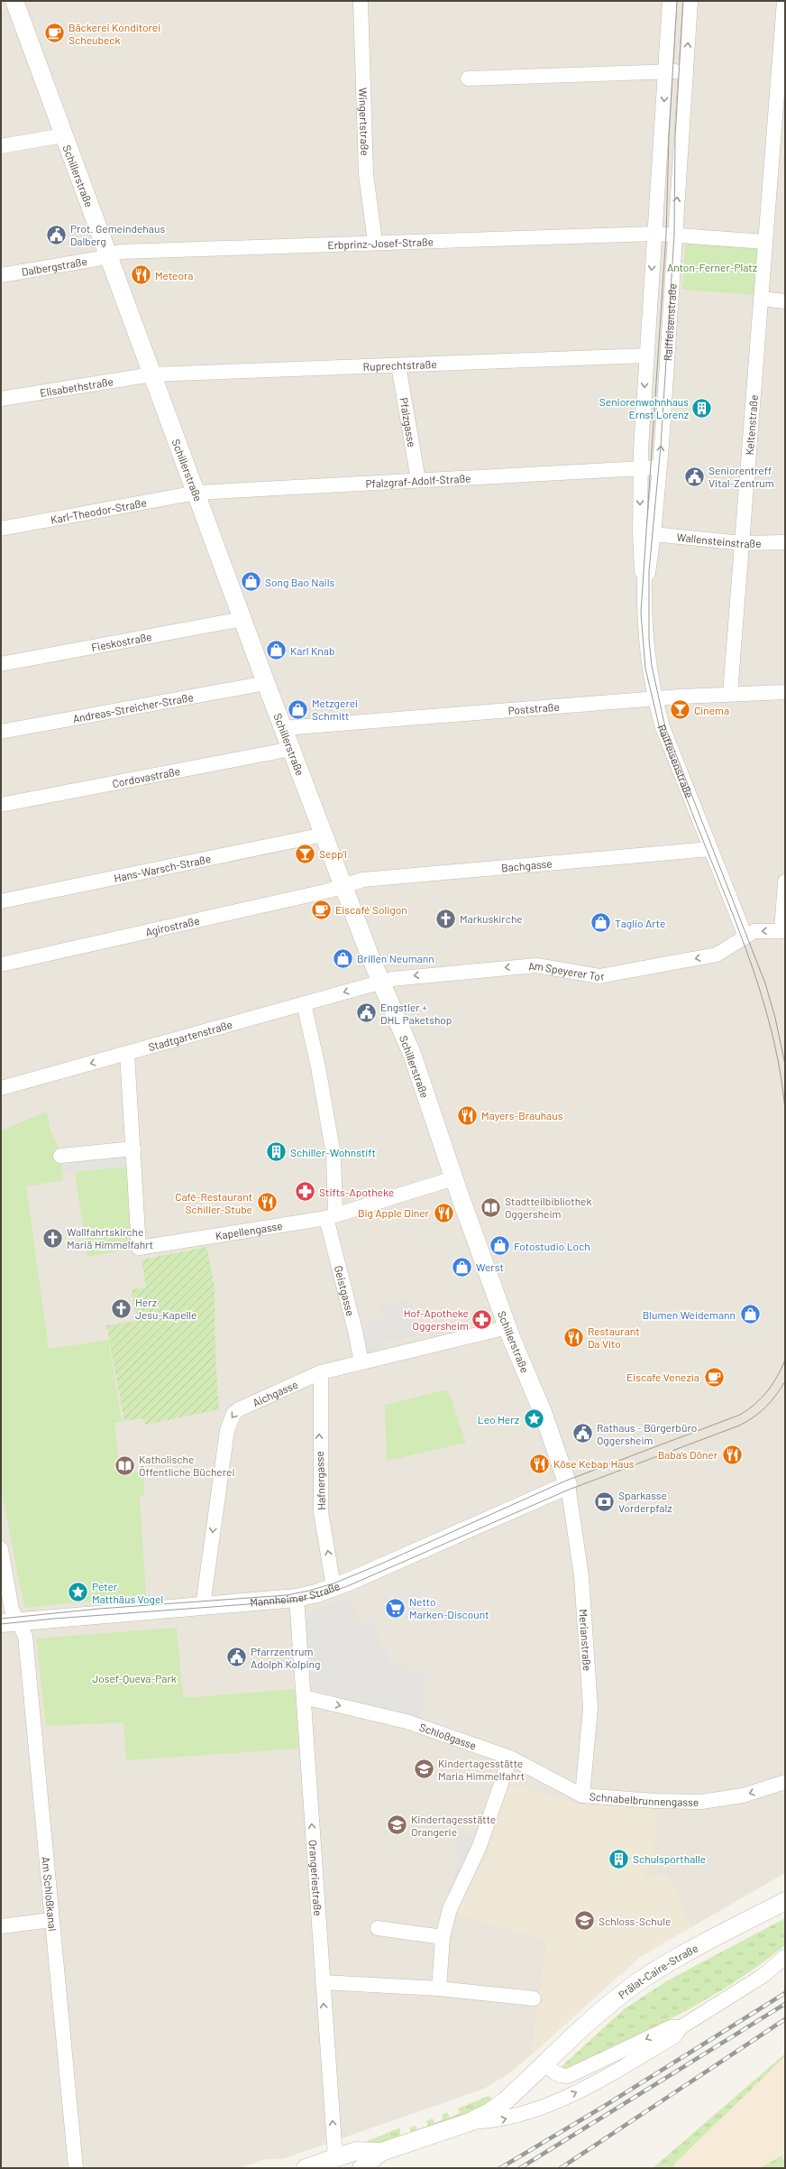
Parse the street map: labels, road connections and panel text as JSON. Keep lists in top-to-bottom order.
{
  "streets": {
    "street": [
      "Wingertstraße",
      "Schillerstraße",
      "Erbprinz-Josef-Straße",
      "Dalbergstraße",
      "Raiffeisenstraße",
      "Ruprechtstraße",
      "Elisabethstraße",
      "Pfalzgasse",
      "Keltenstraße",
      "Pfalzgraf-Adolf-Straße",
      "Karl-Theodor-Straße",
      "Wallensteinstraße",
      "Fieskostraße",
      "Andreas-Streicher-Straße",
      "Poststraße",
      "Cordovastraße",
      "Bachgasse",
      "Hans-Warsch-Straße",
      "Agirostraße",
      "Am Speyerer Tor",
      "Stadtgartenstraße",
      "Kapellengasse",
      "Geistgasse",
      "Aichgasse",
      "Hafnergasse",
      "Mannheimer Straße",
      "Merianstraße",
      "Schloßgasse",
      "Schnabelbrunnengasse",
      "Orangeriestraße",
      "Am Schloßkanal",
      "Prälat-Caire-Straße"
    ]
  },
  "crossings": [
    ["Wingertstraße", "Erbprinz-Josef-Straße"],
    ["Schillerstraße", "Erbprinz-Josef-Straße"],
    ["Schillerstraße", "Dalbergstraße"],
    ["Schillerstraße", "Ruprechtstraße"],
    ["Schillerstraße", "Elisabethstraße"],
    ["Schillerstraße", "Pfalzgraf-Adolf-Straße"],
    ["Schillerstraße", "Karl-Theodor-Straße"],
    ["Schillerstraße", "Fieskostraße"],
    ["Schillerstraße", "Andreas-Streicher-Straße"],
    ["Schillerstraße", "Poststraße"],
    ["Schillerstraße", "Cordovastraße"],
    ["Schillerstraße", "Bachgasse"],
    ["Schillerstraße", "Hans-Warsch-Straße"],
    ["Schillerstraße", "Agirostraße"],
    ["Schillerstraße", "Am Speyerer Tor"],
    ["Schillerstraße", "Stadtgartenstraße"],
    ["Schillerstraße", "Kapellengasse"],
    ["Schillerstraße", "Aichgasse"],
    ["Schillerstraße", "Mannheimer Straße"],
    ["Schillerstraße", "Merianstraße"],
    ["Erbprinz-Josef-Straße", "Dalbergstraße"],
    ["Erbprinz-Josef-Straße", "Raiffeisenstraße"],
    ["Raiffeisenstraße", "Ruprechtstraße"],
    ["Raiffeisenstraße", "Pfalzgraf-Adolf-Straße"],
    ["Raiffeisenstraße", "Wallensteinstraße"],
    ["Raiffeisenstraße", "Poststraße"],
    ["Raiffeisenstraße", "Bachgasse"],
    ["Raiffeisenstraße", "Am Speyerer Tor"],
    ["Ruprechtstraße", "Elisabethstraße"],
    ["Ruprechtstraße", "Pfalzgasse"],
    ["Pfalzgasse", "Pfalzgraf-Adolf-Straße"],
    ["Keltenstraße", "Wallensteinstraße"],
    ["Keltenstraße", "Poststraße"],
    ["Pfalzgraf-Adolf-Straße", "Karl-Theodor-Straße"],
    ["Bachgasse", "Agirostraße"],
    ["Am Speyerer Tor", "Stadtgartenstraße"],
    ["Stadtgartenstraße", "Kapellengasse"],
    ["Stadtgartenstraße", "Geistgasse"],
    ["Kapellengasse", "Geistgasse"],
    ["Geistgasse", "Aichgasse"],
    ["Aichgasse", "Hafnergasse"],
    ["Aichgasse", "Mannheimer Straße"],
    ["Hafnergasse", "Mannheimer Straße"],
    ["Mannheimer Straße", "Merianstraße"],
    ["Mannheimer Straße", "Orangeriestraße"],
    ["Mannheimer Straße", "Am Schloßkanal"],
    ["Merianstraße", "Schnabelbrunnengasse"],
    ["Schloßgasse", "Schnabelbrunnengasse"],
    ["Schloßgasse", "Orangeriestraße"],
    ["Orangeriestraße", "Prälat-Caire-Straße"]
  ],
  "one_way": [
    "Am Speyerer Tor",
    "Aichgasse",
    "Hafnergasse",
    "Schloßgasse",
    "Schnabelbrunnengasse",
    "Orangeriestraße"
  ],
  "parks": ["Anton-Ferner-Platz", "Josef-Queva-Park"],
  "places": {
    "cafe": ["Bäckerei Konditorei Scheubeck", "Eiscafé Soligon", "Eiscafe Venezia"],
    "public building": [
      "Prot. Gemeindehaus Dalberg",
      "Seniorentreff Vital-Zentrum",
      "Engstler + DHL Paketshop",
      "Rathaus - Bürgerbüro Oggersheim",
      "Pfarrzentrum Adolph Kolping"
    ],
    "restaurant": [
      "Meteora",
      "Mayers-Brauhaus",
      "Café-Restaurant Schiller-Stube",
      "Big Apple Diner",
      "Restaurant Da Vito",
      "Baba's Döner",
      "Köse Kebap Haus"
    ],
    "building": ["Seniorenwohnhaus Ernst Lorenz", "Schiller-Wohnstift", "Schulsporthalle"],
    "shop": [
      "Song Bao Nails",
      "Karl Knab",
      "Metzgerei Schmitt",
      "Taglio Arte",
      "Brillen Neumann",
      "Fotostudio Loch",
      "Werst",
      "Blumen Weidemann"
    ],
    "bar": ["Cinema", "Sepp'l"],
    "church": ["Markuskirche", "Wallfahrtskirche Mariä Himmelfahrt", "Herz Jesu-Kapelle"],
    "pharmacy": ["Stifts-Apotheke", "Hof-Apotheke Oggersheim"],
    "library": ["Stadtteilbibliothek Oggersheim", "Katholische Öffentliche Bücherei"],
    "place": ["Leo Herz", "Peter Matthäus Vogel"],
    "bank": ["Sparkasse Vorderpfalz"],
    "supermarket": ["Netto Marken-Discount"],
    "school or university": ["Kindertagesstätte Maria Himmelfahrt", "Kindertagesstätte Orangerie", "Schloss-Schule"]
  }
}
